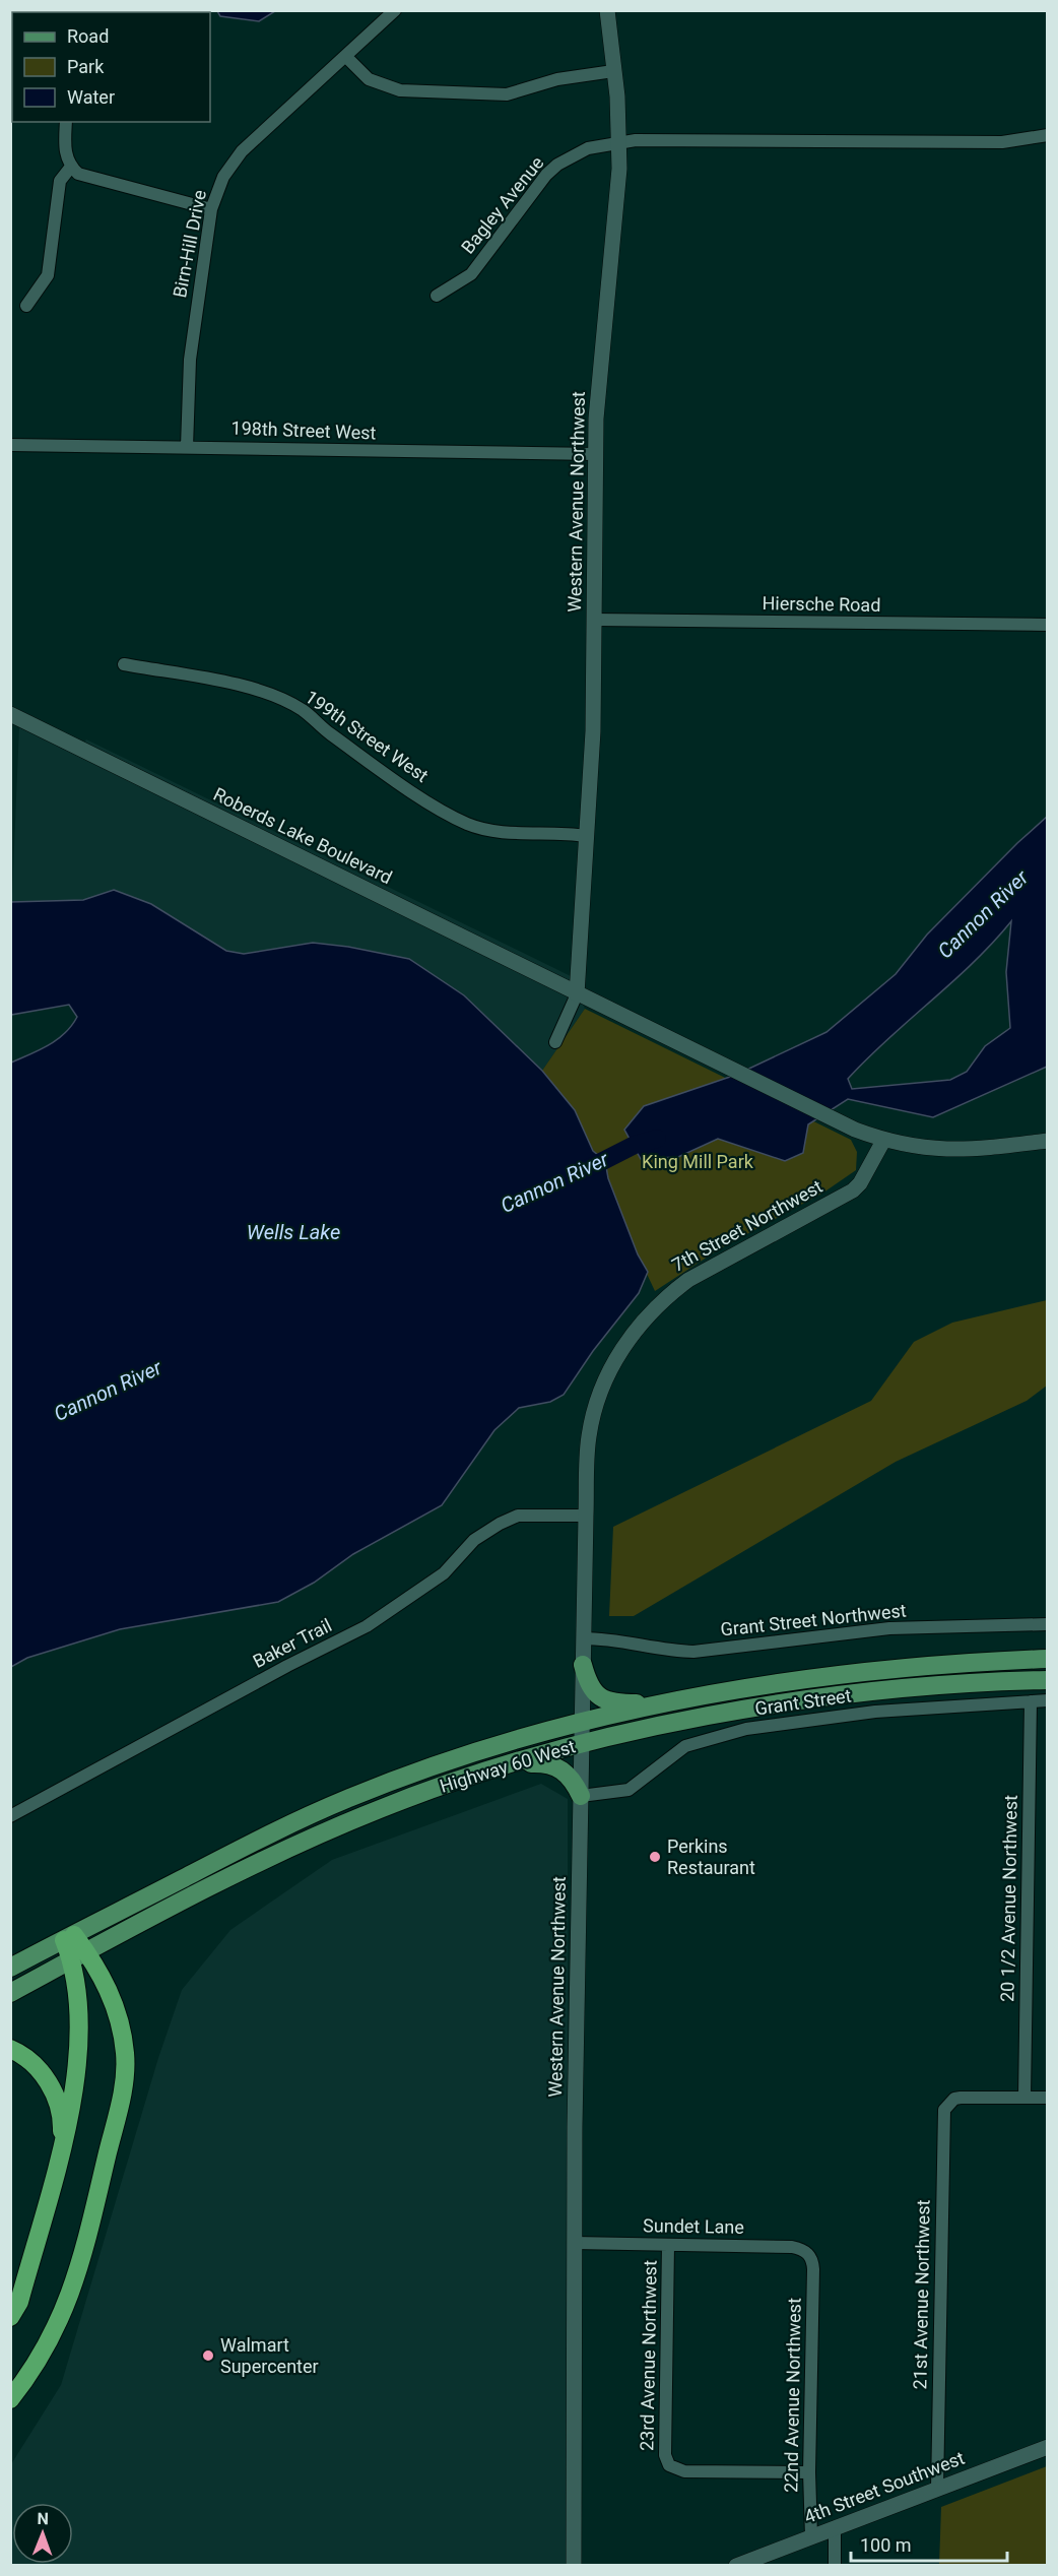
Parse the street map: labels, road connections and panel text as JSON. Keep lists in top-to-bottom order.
{
  "streets": {
    "main road": ["Highway 60 West"],
    "street": [
      "Bagley Avenue",
      "Birn-Hill Drive",
      "198th Street West",
      "Western Avenue Northwest",
      "Hiersche Road",
      "199th Street West",
      "Roberds Lake Boulevard",
      "7th Street Northwest",
      "Grant Street Northwest",
      "Baker Trail",
      "Grant Street",
      "20 1/2 Avenue Northwest",
      "Sundet Lane",
      "21st Avenue Northwest",
      "23rd Avenue Northwest",
      "22nd Avenue Northwest",
      "4th Street Southwest"
    ]
  },
  "crossings": [
    ["Bagley Avenue", "Western Avenue Northwest"],
    ["Birn-Hill Drive", "198th Street West"],
    ["198th Street West", "Western Avenue Northwest"],
    ["Western Avenue Northwest", "Hiersche Road"],
    ["Western Avenue Northwest", "199th Street West"],
    ["Western Avenue Northwest", "Roberds Lake Boulevard"],
    ["Western Avenue Northwest", "7th Street Northwest"],
    ["Western Avenue Northwest", "Grant Street Northwest"],
    ["Western Avenue Northwest", "Baker Trail"],
    ["Western Avenue Northwest", "Grant Street"],
    ["Western Avenue Northwest", "Highway 60 West"],
    ["Western Avenue Northwest", "Sundet Lane"],
    ["Grant Street", "20 1/2 Avenue Northwest"],
    ["20 1/2 Avenue Northwest", "21st Avenue Northwest"],
    ["Sundet Lane", "23rd Avenue Northwest"],
    ["Sundet Lane", "22nd Avenue Northwest"],
    ["21st Avenue Northwest", "4th Street Southwest"],
    ["23rd Avenue Northwest", "22nd Avenue Northwest"],
    ["22nd Avenue Northwest", "4th Street Southwest"]
  ],
  "water": ["Cannon River", "Wells Lake"],
  "parks": ["King Mill Park"],
  "places": ["Perkins Restaurant", "Walmart Supercenter"],
  "legend": ["Road", "Park", "Water"],
  "scale_bar": "100 m",
  "north": "top"
}
